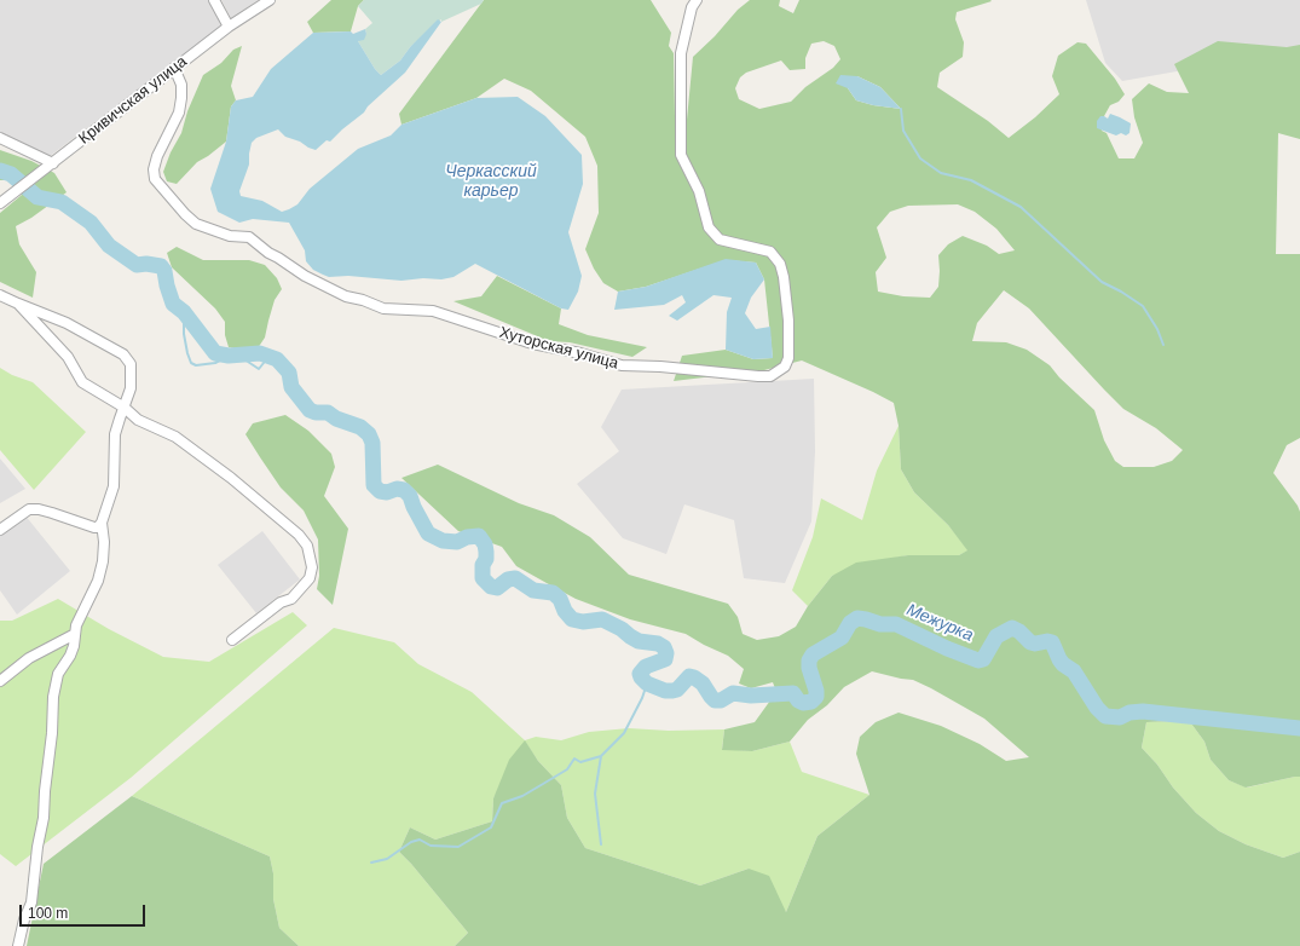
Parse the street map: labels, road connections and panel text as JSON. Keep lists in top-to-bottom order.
{
  "streets": {
    "street": ["Кривичская улица", "Хуторская улица"]
  },
  "crossings": [
    ["Кривичская улица", "Хуторская улица"]
  ],
  "water": ["Черкасский карьер", "Межурка"],
  "scale_bar": "100 m"
}
